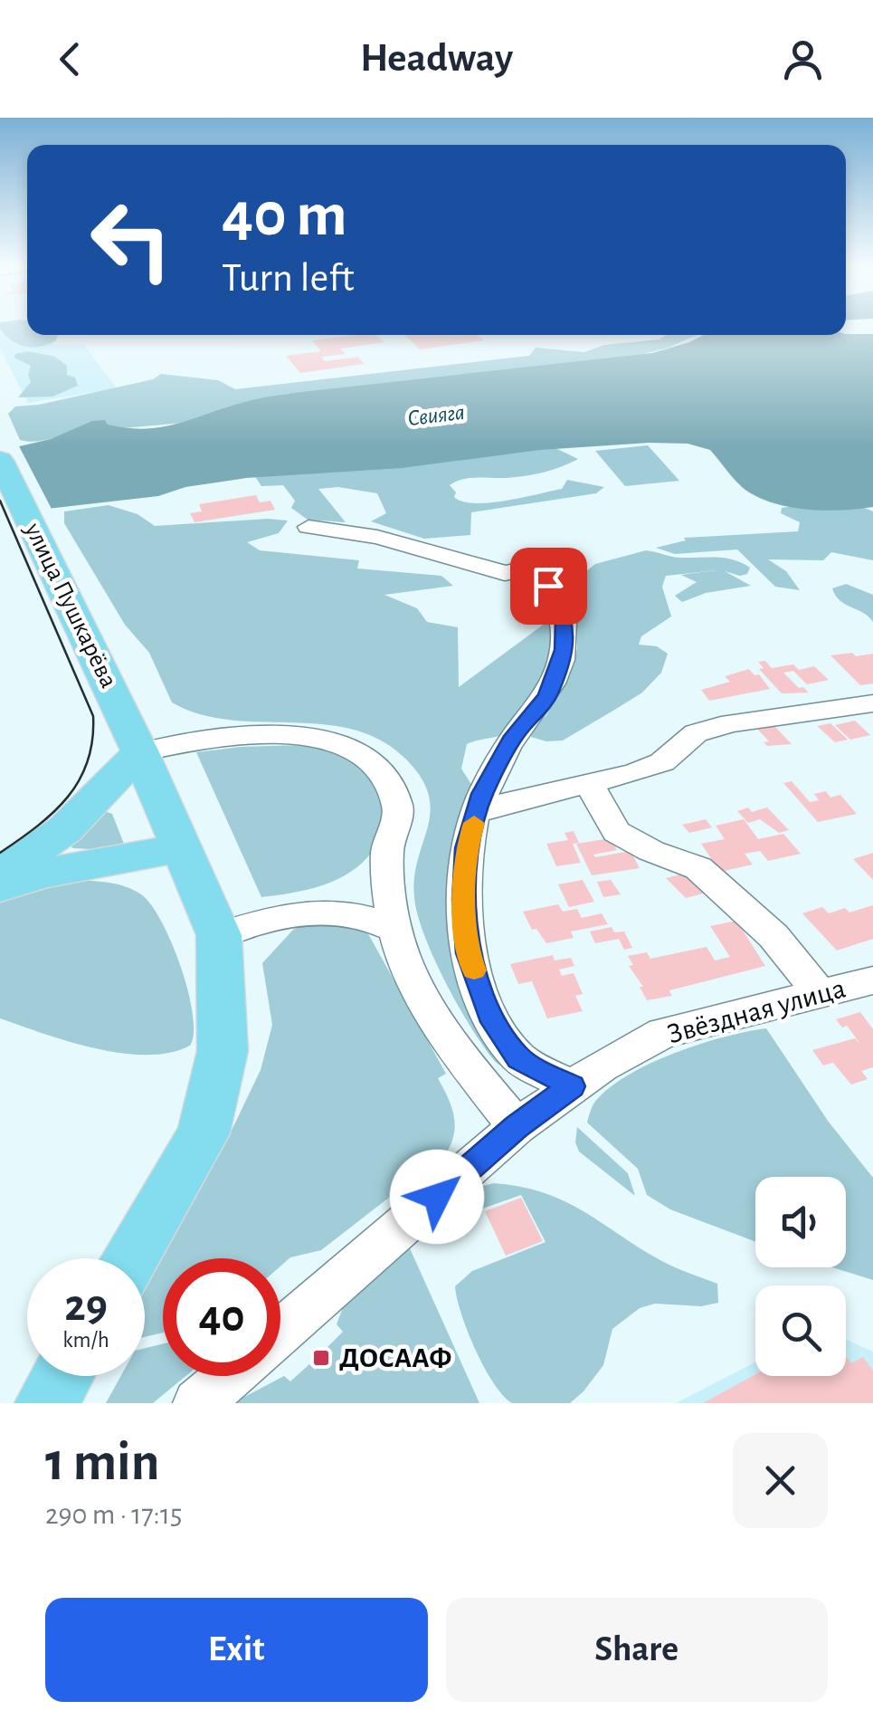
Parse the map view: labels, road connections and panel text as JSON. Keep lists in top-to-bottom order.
{
  "streets": {
    "main road": ["улица Пушкарёва"],
    "street": ["Звёздная улица"]
  },
  "water": ["Свияга"],
  "places": {
    "transit": ["ДОСААФ"]
  },
  "page": {
    "header": "Headway",
    "turn": ["40 m", "Turn left"],
    "speed": "29 km/h",
    "limit": "40",
    "heading": ["1 min", "290 m · 17:15"],
    "buttons": ["Exit", "Share"]
  }
}
